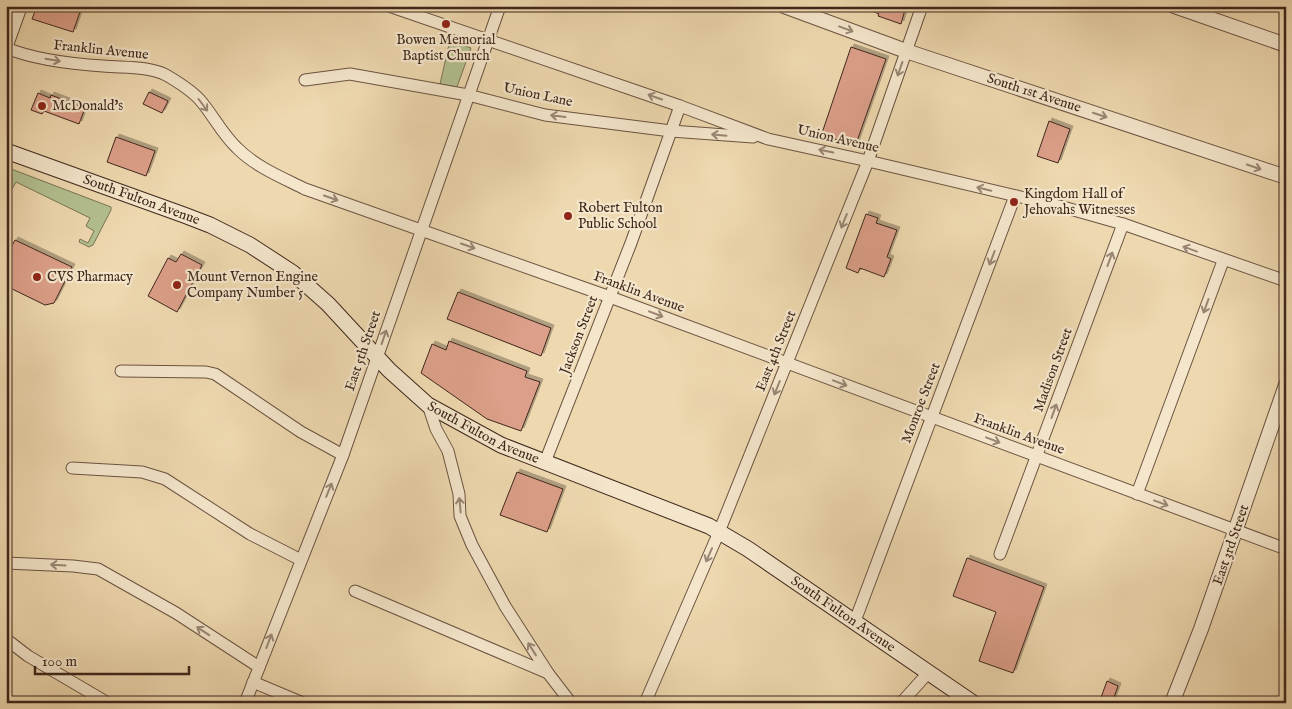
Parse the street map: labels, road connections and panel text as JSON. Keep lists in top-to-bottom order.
{
  "streets": {
    "main road": ["South Fulton Avenue"],
    "street": [
      "Franklin Avenue",
      "South 1st Avenue",
      "Union Lane",
      "Union Avenue",
      "Jackson Street",
      "East 5th Street",
      "East 4th Street",
      "Madison Street",
      "Monroe Street",
      "East 3rd Street"
    ]
  },
  "crossings": [
    ["Franklin Avenue", "Jackson Street"],
    ["Franklin Avenue", "East 5th Street"],
    ["Franklin Avenue", "East 4th Street"],
    ["Franklin Avenue", "Madison Street"],
    ["Franklin Avenue", "Monroe Street"],
    ["Franklin Avenue", "East 3rd Street"],
    ["South 1st Avenue", "East 4th Street"],
    ["Union Lane", "Union Avenue"],
    ["Union Lane", "Jackson Street"],
    ["Union Lane", "East 5th Street"],
    ["Union Avenue", "Jackson Street"],
    ["Union Avenue", "East 5th Street"],
    ["Union Avenue", "East 4th Street"],
    ["Union Avenue", "Madison Street"],
    ["Union Avenue", "Monroe Street"],
    ["South Fulton Avenue", "Jackson Street"],
    ["South Fulton Avenue", "East 5th Street"],
    ["South Fulton Avenue", "East 4th Street"],
    ["South Fulton Avenue", "Monroe Street"]
  ],
  "one_way": [
    "Franklin Avenue",
    "South 1st Avenue",
    "Union Lane",
    "Union Avenue",
    "East 5th Street",
    "East 4th Street",
    "Madison Street",
    "Monroe Street"
  ],
  "places": [
    "Bowen Memorial Baptist Church",
    "McDonald's",
    "Kingdom Hall of Jehovahs Witnesses",
    "Robert Fulton Public School",
    "CVS Pharmacy",
    "Mount Vernon Engine Company Number 5"
  ],
  "scale_bar": "100 m"
}
